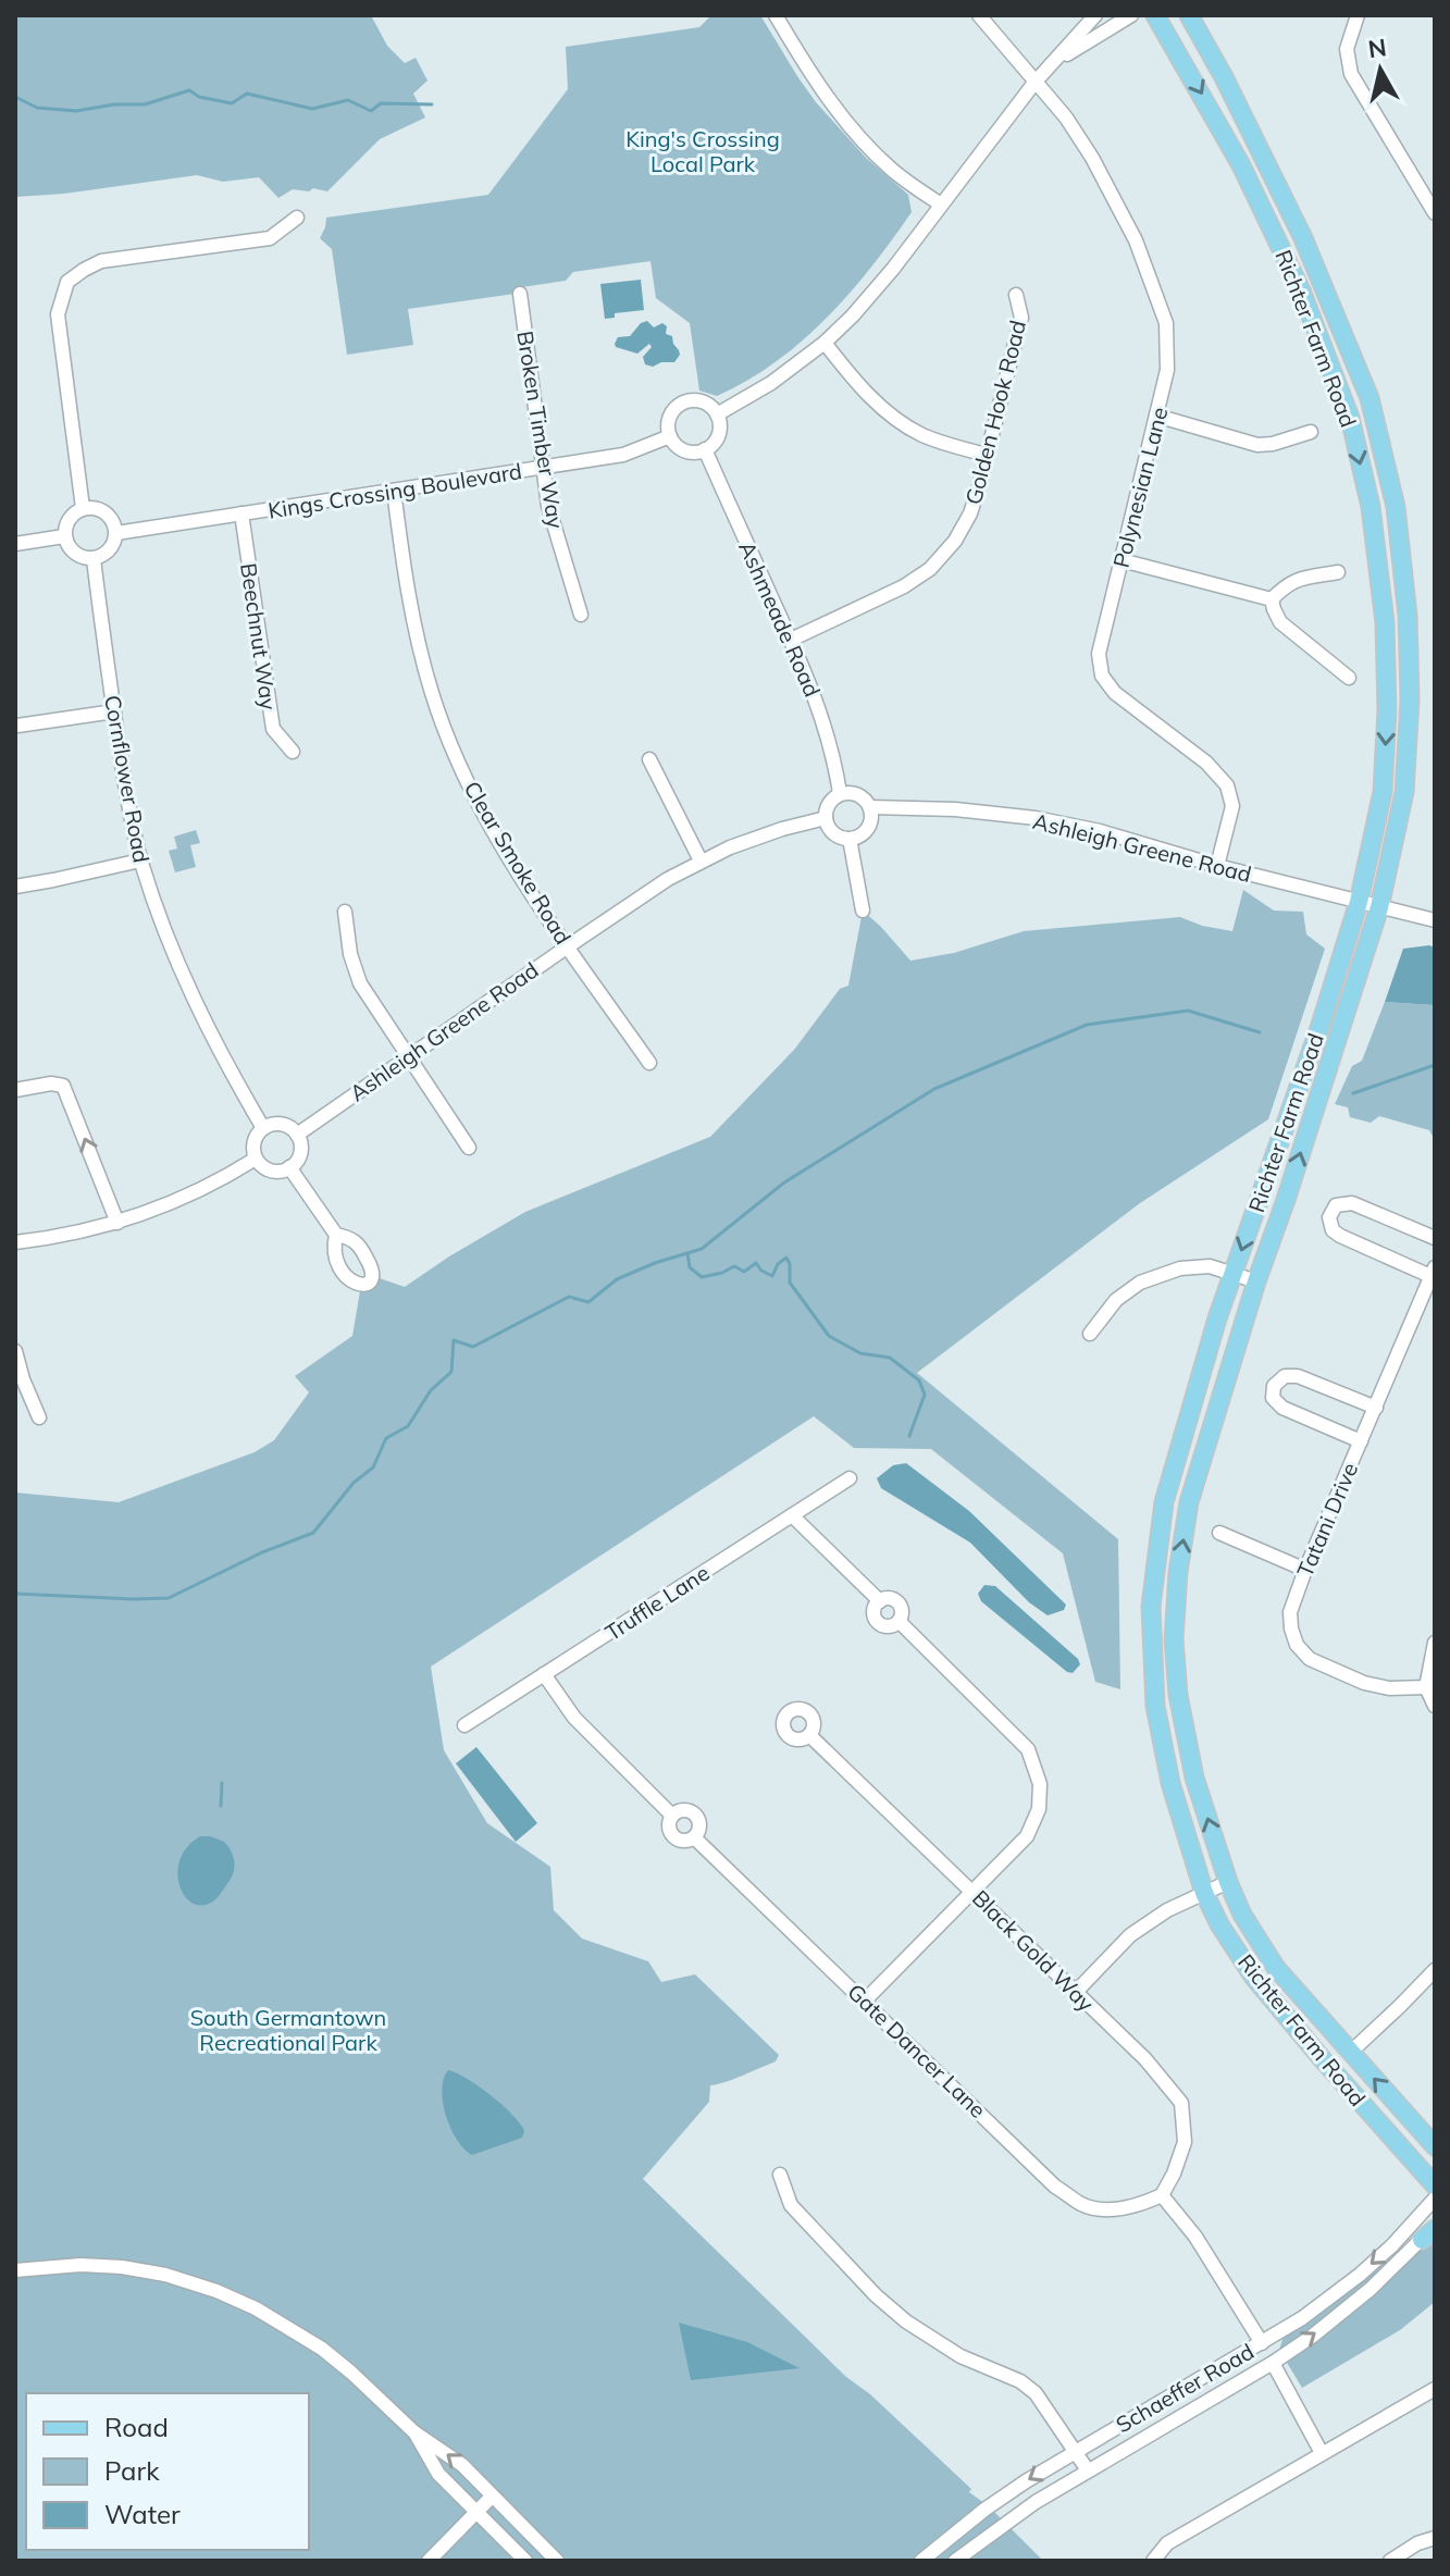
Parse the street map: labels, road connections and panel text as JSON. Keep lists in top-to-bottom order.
{
  "streets": {
    "main road": ["Richter Farm Road"],
    "street": [
      "Golden Hook Road",
      "Broken Timber Way",
      "Polynesian Lane",
      "Kings Crossing Boulevard",
      "Ashmeade Road",
      "Beechnut Way",
      "Cornflower Road",
      "Ashleigh Greene Road",
      "Clear Smoke Road",
      "Tatani Drive",
      "Truffle Lane",
      "Black Gold Way",
      "Gate Dancer Lane",
      "Schaeffer Road"
    ]
  },
  "crossings": [
    ["Richter Farm Road", "Ashleigh Greene Road"],
    ["Golden Hook Road", "Ashmeade Road"],
    ["Broken Timber Way", "Kings Crossing Boulevard"],
    ["Polynesian Lane", "Ashleigh Greene Road"],
    ["Kings Crossing Boulevard", "Ashmeade Road"],
    ["Kings Crossing Boulevard", "Beechnut Way"],
    ["Kings Crossing Boulevard", "Cornflower Road"],
    ["Kings Crossing Boulevard", "Clear Smoke Road"],
    ["Ashmeade Road", "Ashleigh Greene Road"],
    ["Cornflower Road", "Ashleigh Greene Road"],
    ["Ashleigh Greene Road", "Clear Smoke Road"],
    ["Truffle Lane", "Gate Dancer Lane"],
    ["Black Gold Way", "Gate Dancer Lane"]
  ],
  "parks": ["King's Crossing Local Park", "South Germantown Recreational Park"],
  "legend": ["Road", "Park", "Water"],
  "north": "top"
}
